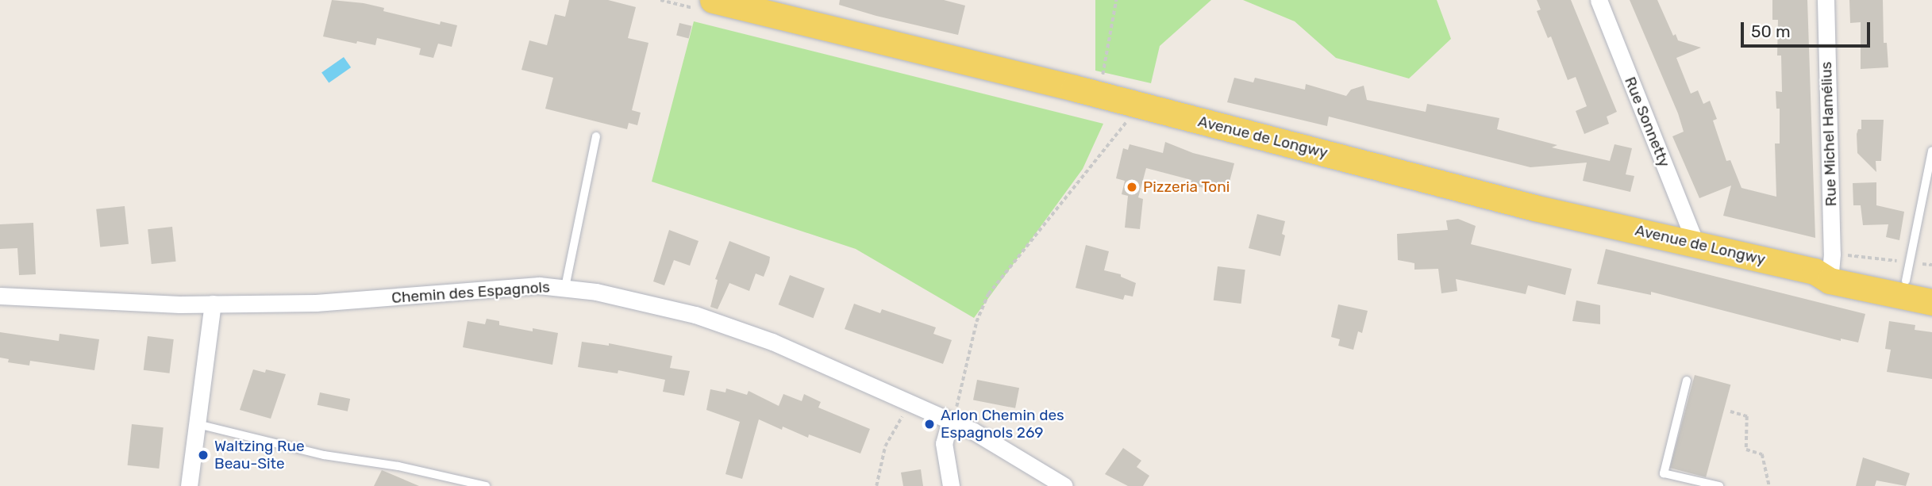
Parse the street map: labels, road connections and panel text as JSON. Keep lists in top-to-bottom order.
{
  "streets": {
    "main road": ["Avenue de Longwy"],
    "street": ["Rue Sonnetty", "Rue Michel Hamélius", "Chemin des Espagnols"]
  },
  "crossings": [
    ["Rue Sonnetty", "Avenue de Longwy"],
    ["Rue Michel Hamélius", "Avenue de Longwy"]
  ],
  "places": ["Pizzeria Toni", "Arlon Chemin des Espagnols 269", "Waltzing Rue Beau-Site"],
  "scale_bar": "50 m"
}
